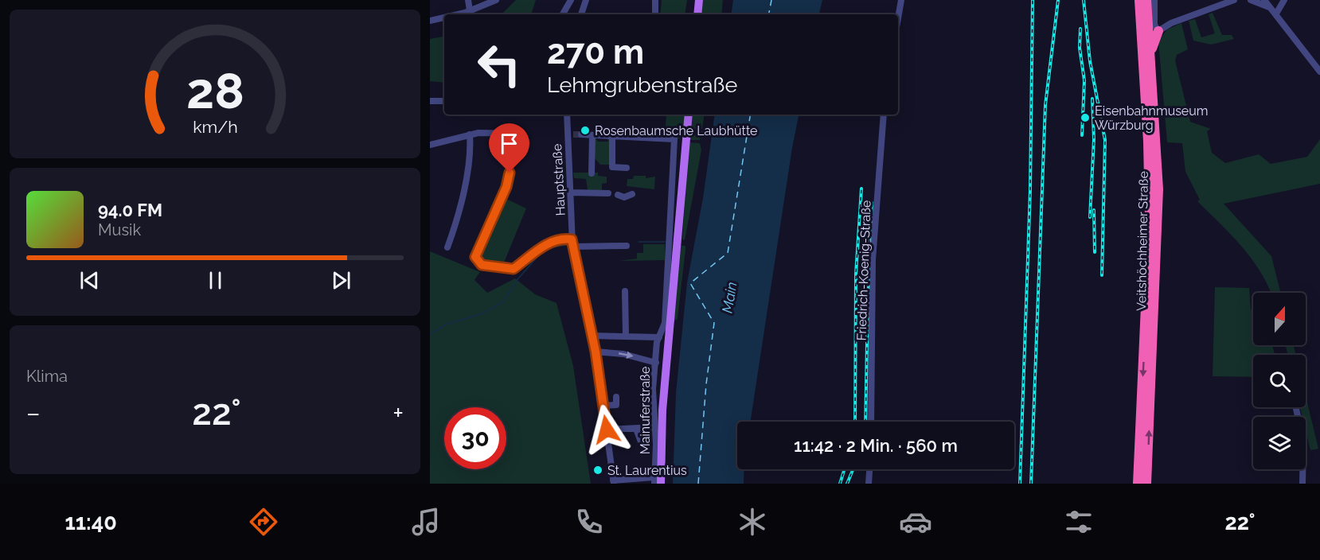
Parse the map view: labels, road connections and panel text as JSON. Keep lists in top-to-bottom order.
{
  "streets": {
    "highway": ["Veitshöchheimer Straße"],
    "street": ["Hauptstraße", "Friedrich-Koenig-Straße", "Mainuferstraße"]
  },
  "water": ["Main"],
  "places": ["Eisenbahnmuseum Würzburg", "Rosenbaumsche Laubhütte", "St. Laurentius"],
  "north": "top",
  "page": {
    "turn": ["270 m", "Lehmgrubenstraße"],
    "song": ["94.0 FM", "Musik"],
    "tile": "Klima",
    "heat": ["−", "22°", "+"],
    "limit": "30",
    "trip": "11:42 · 2 Min. · 560 m",
    "tabs": ["11:40", "22°"],
    "gauge": ["28", "km/h"]
  }
}
